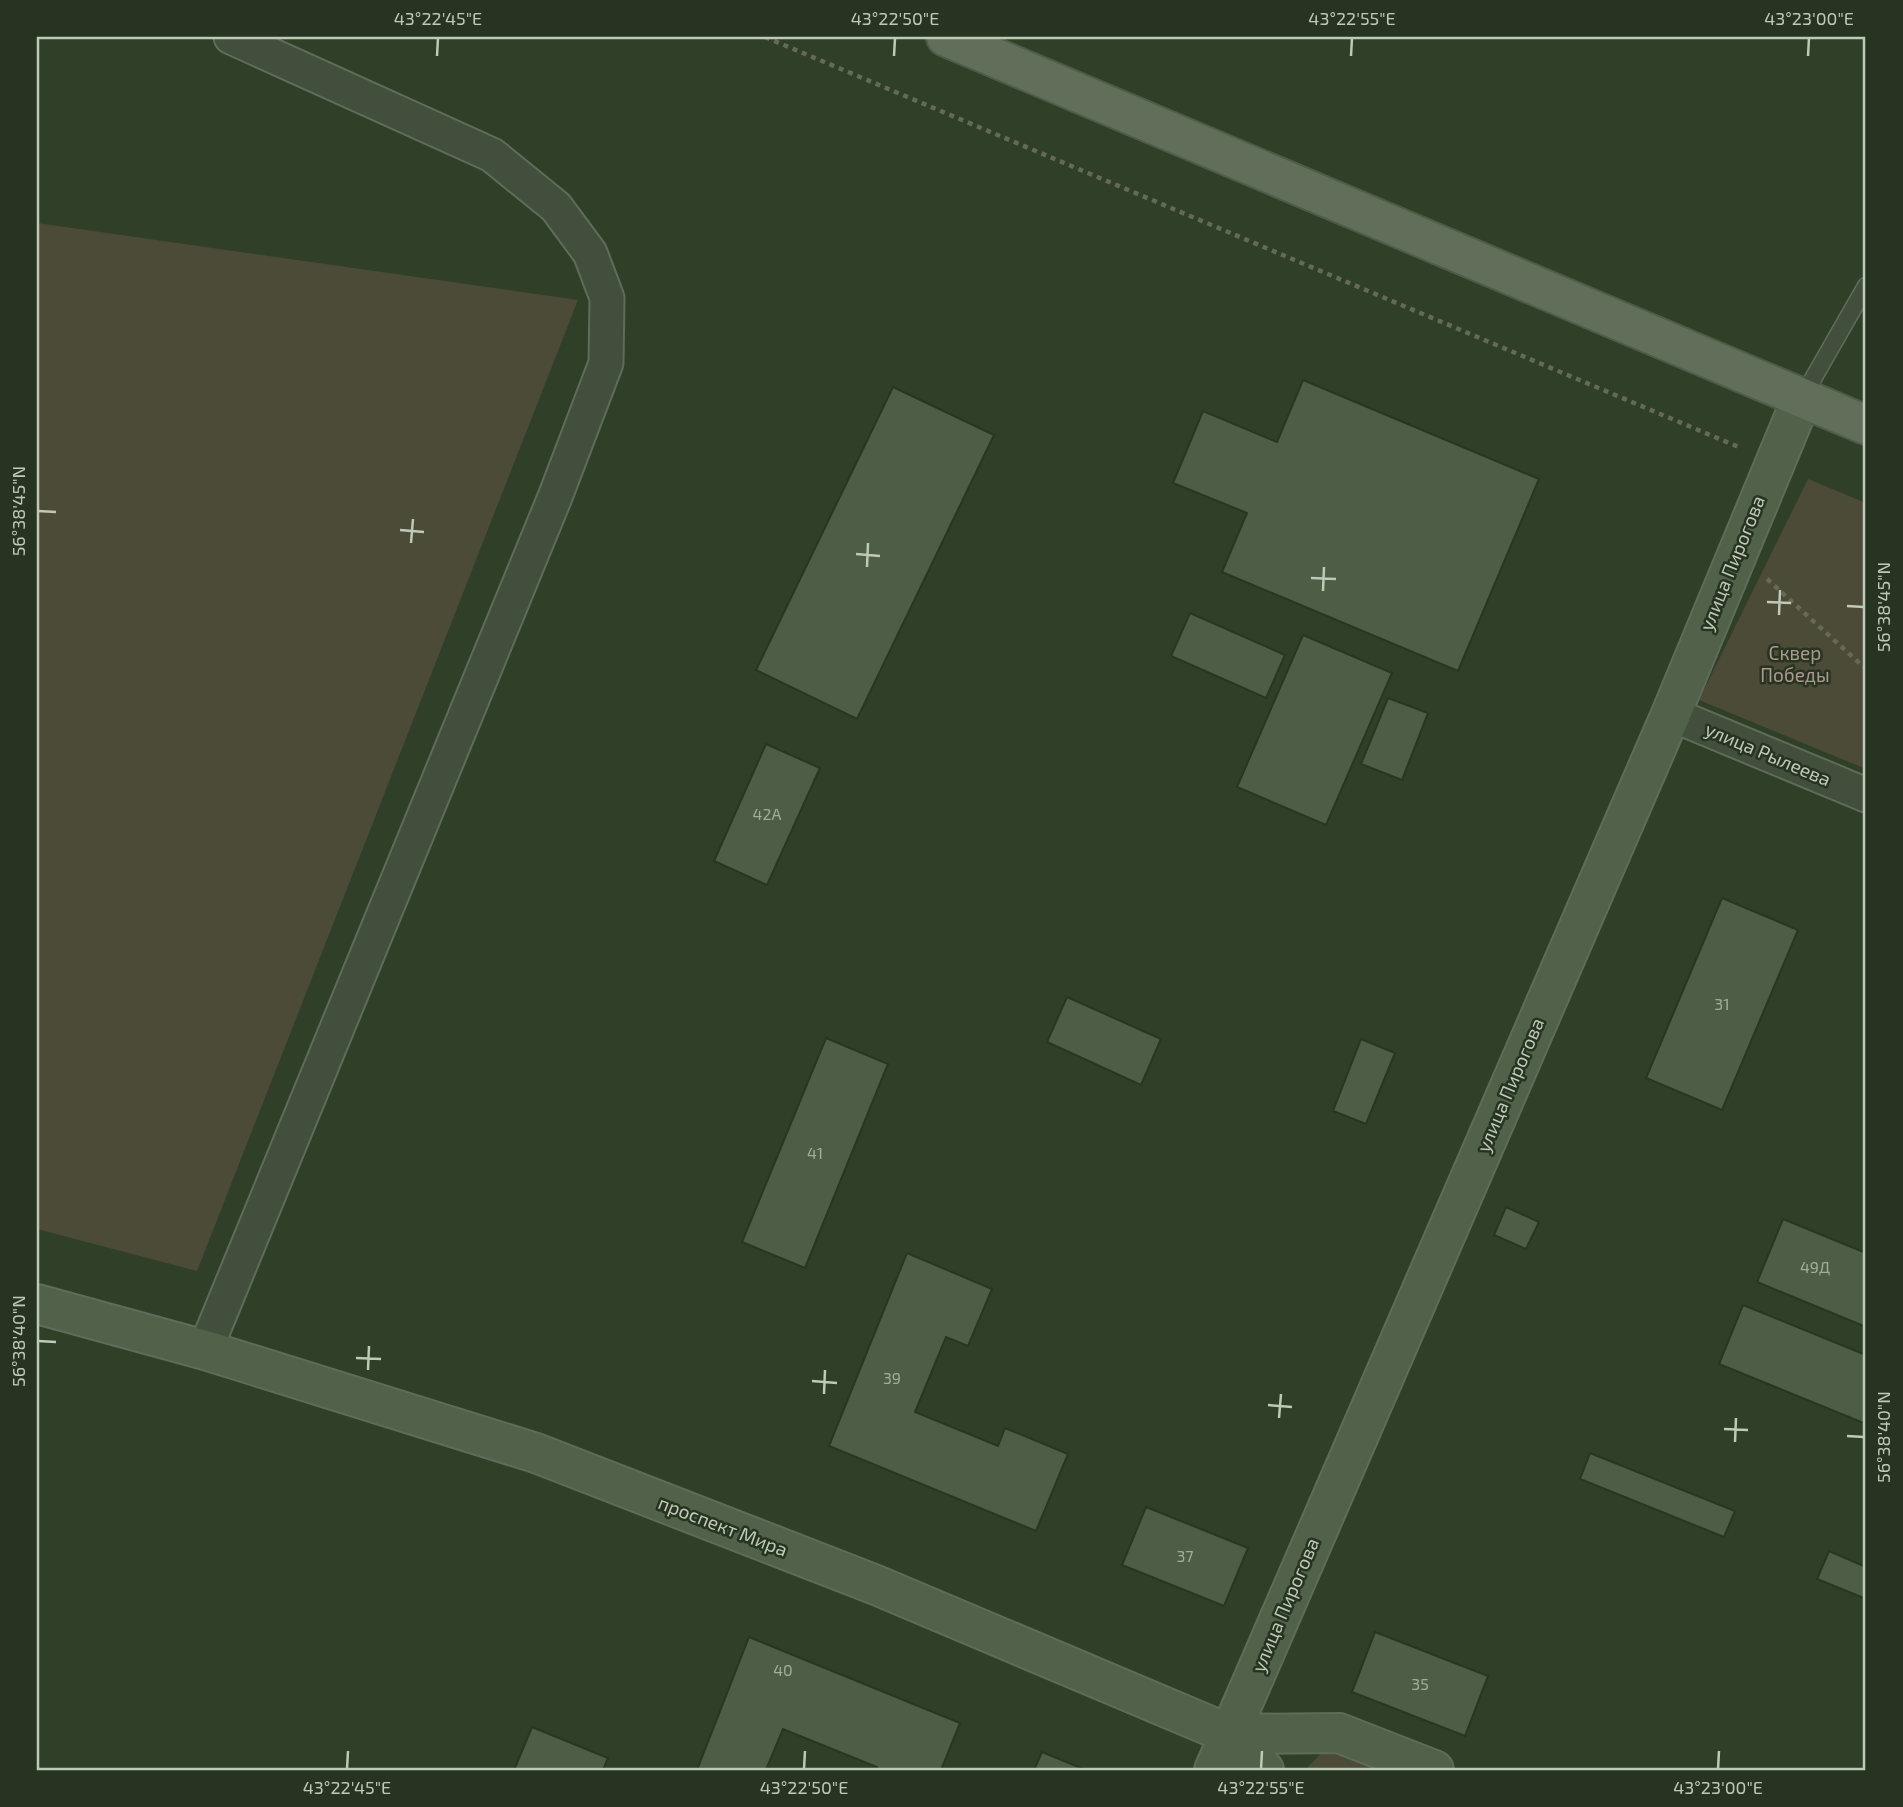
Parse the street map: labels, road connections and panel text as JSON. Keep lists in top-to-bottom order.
{
  "streets": {
    "street": ["улица Пирогова", "улица Рылеева", "проспект Мира"]
  },
  "crossings": [
    ["улица Пирогова", "улица Рылеева"],
    ["улица Пирогова", "проспект Мира"]
  ],
  "parks": ["Сквер Победы"],
  "house_numbers": [
    "42А",
    "31",
    "41",
    "49Д",
    "39",
    "37",
    "40",
    "35"
  ],
  "coordinates": [
    "43°22'45\"E",
    "43°22'50\"E",
    "43°22'55\"E",
    "43°23'00\"E",
    "56°38'45\"N",
    "56°38'40\"N"
  ]
}
